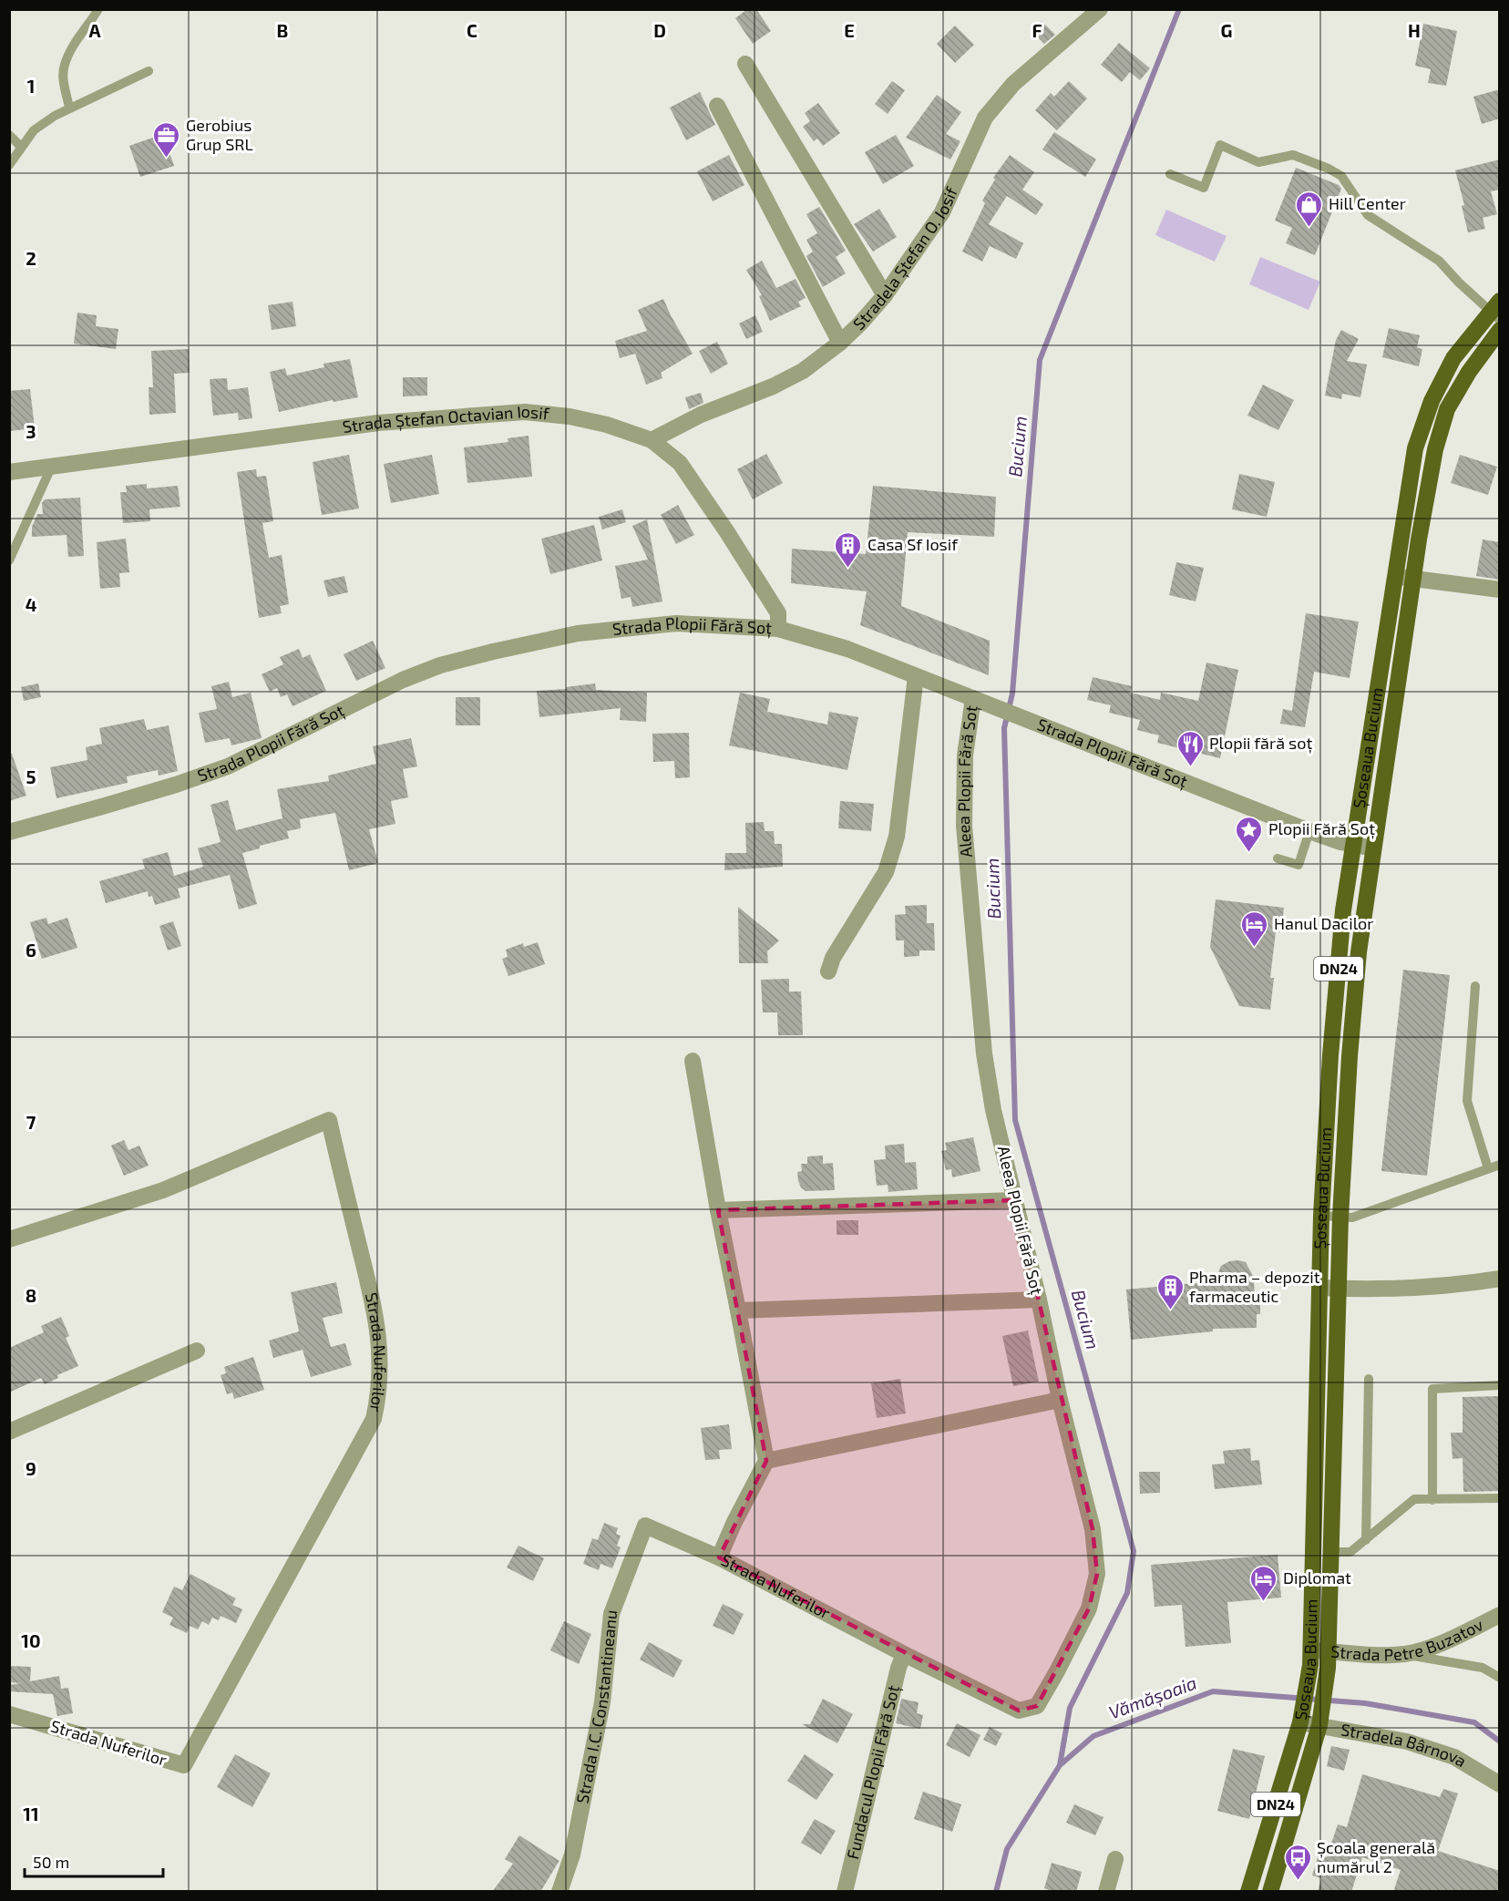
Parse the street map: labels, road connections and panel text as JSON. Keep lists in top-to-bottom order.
{
  "streets": {
    "main road": ["Șoseaua Bucium", "DN24"],
    "street": [
      "Stradela Ștefan O. Iosif",
      "Strada Ștefan Octavian Iosif",
      "Strada Plopii Fără Soț",
      "Aleea Plopii Fără Soț",
      "Strada Nuferilor",
      "Strada Petre Buzatov",
      "Strada I.C. Constantineanu",
      "Stradela Bârnova",
      "Fundacul Plopii Fără Soț"
    ]
  },
  "crossings": [
    ["Stradela Ștefan O. Iosif", "Strada Ștefan Octavian Iosif"],
    ["Strada Ștefan Octavian Iosif", "Strada Plopii Fără Soț"],
    ["Strada Plopii Fără Soț", "Șoseaua Bucium"],
    ["Strada Plopii Fără Soț", "Aleea Plopii Fără Soț"],
    ["Șoseaua Bucium", "Strada Petre Buzatov"],
    ["Șoseaua Bucium", "Stradela Bârnova"],
    ["Aleea Plopii Fără Soț", "Strada Nuferilor"],
    ["Strada Nuferilor", "Strada I.C. Constantineanu"],
    ["Strada Nuferilor", "Fundacul Plopii Fără Soț"]
  ],
  "water": ["Bucium", "Vămășoaia"],
  "places": {
    "office": ["Gerobius Grup SRL"],
    "shop": ["Hill Center"],
    "building": ["Casa Sf Iosif", "Pharma – depozit farmaceutic"],
    "restaurant": ["Plopii fără soț"],
    "place": ["Plopii Fără Soț"],
    "hotel": ["Hanul Dacilor", "Diplomat"],
    "bus stop": ["Școala generală numărul 2"]
  },
  "scale_bar": "50 m",
  "grid": {
    "columns": [
      "A",
      "B",
      "C",
      "D",
      "E",
      "F",
      "G",
      "H"
    ],
    "rows": [
      "1",
      "2",
      "3",
      "4",
      "5",
      "6",
      "7",
      "8",
      "9",
      "10",
      "11"
    ]
  }
}
